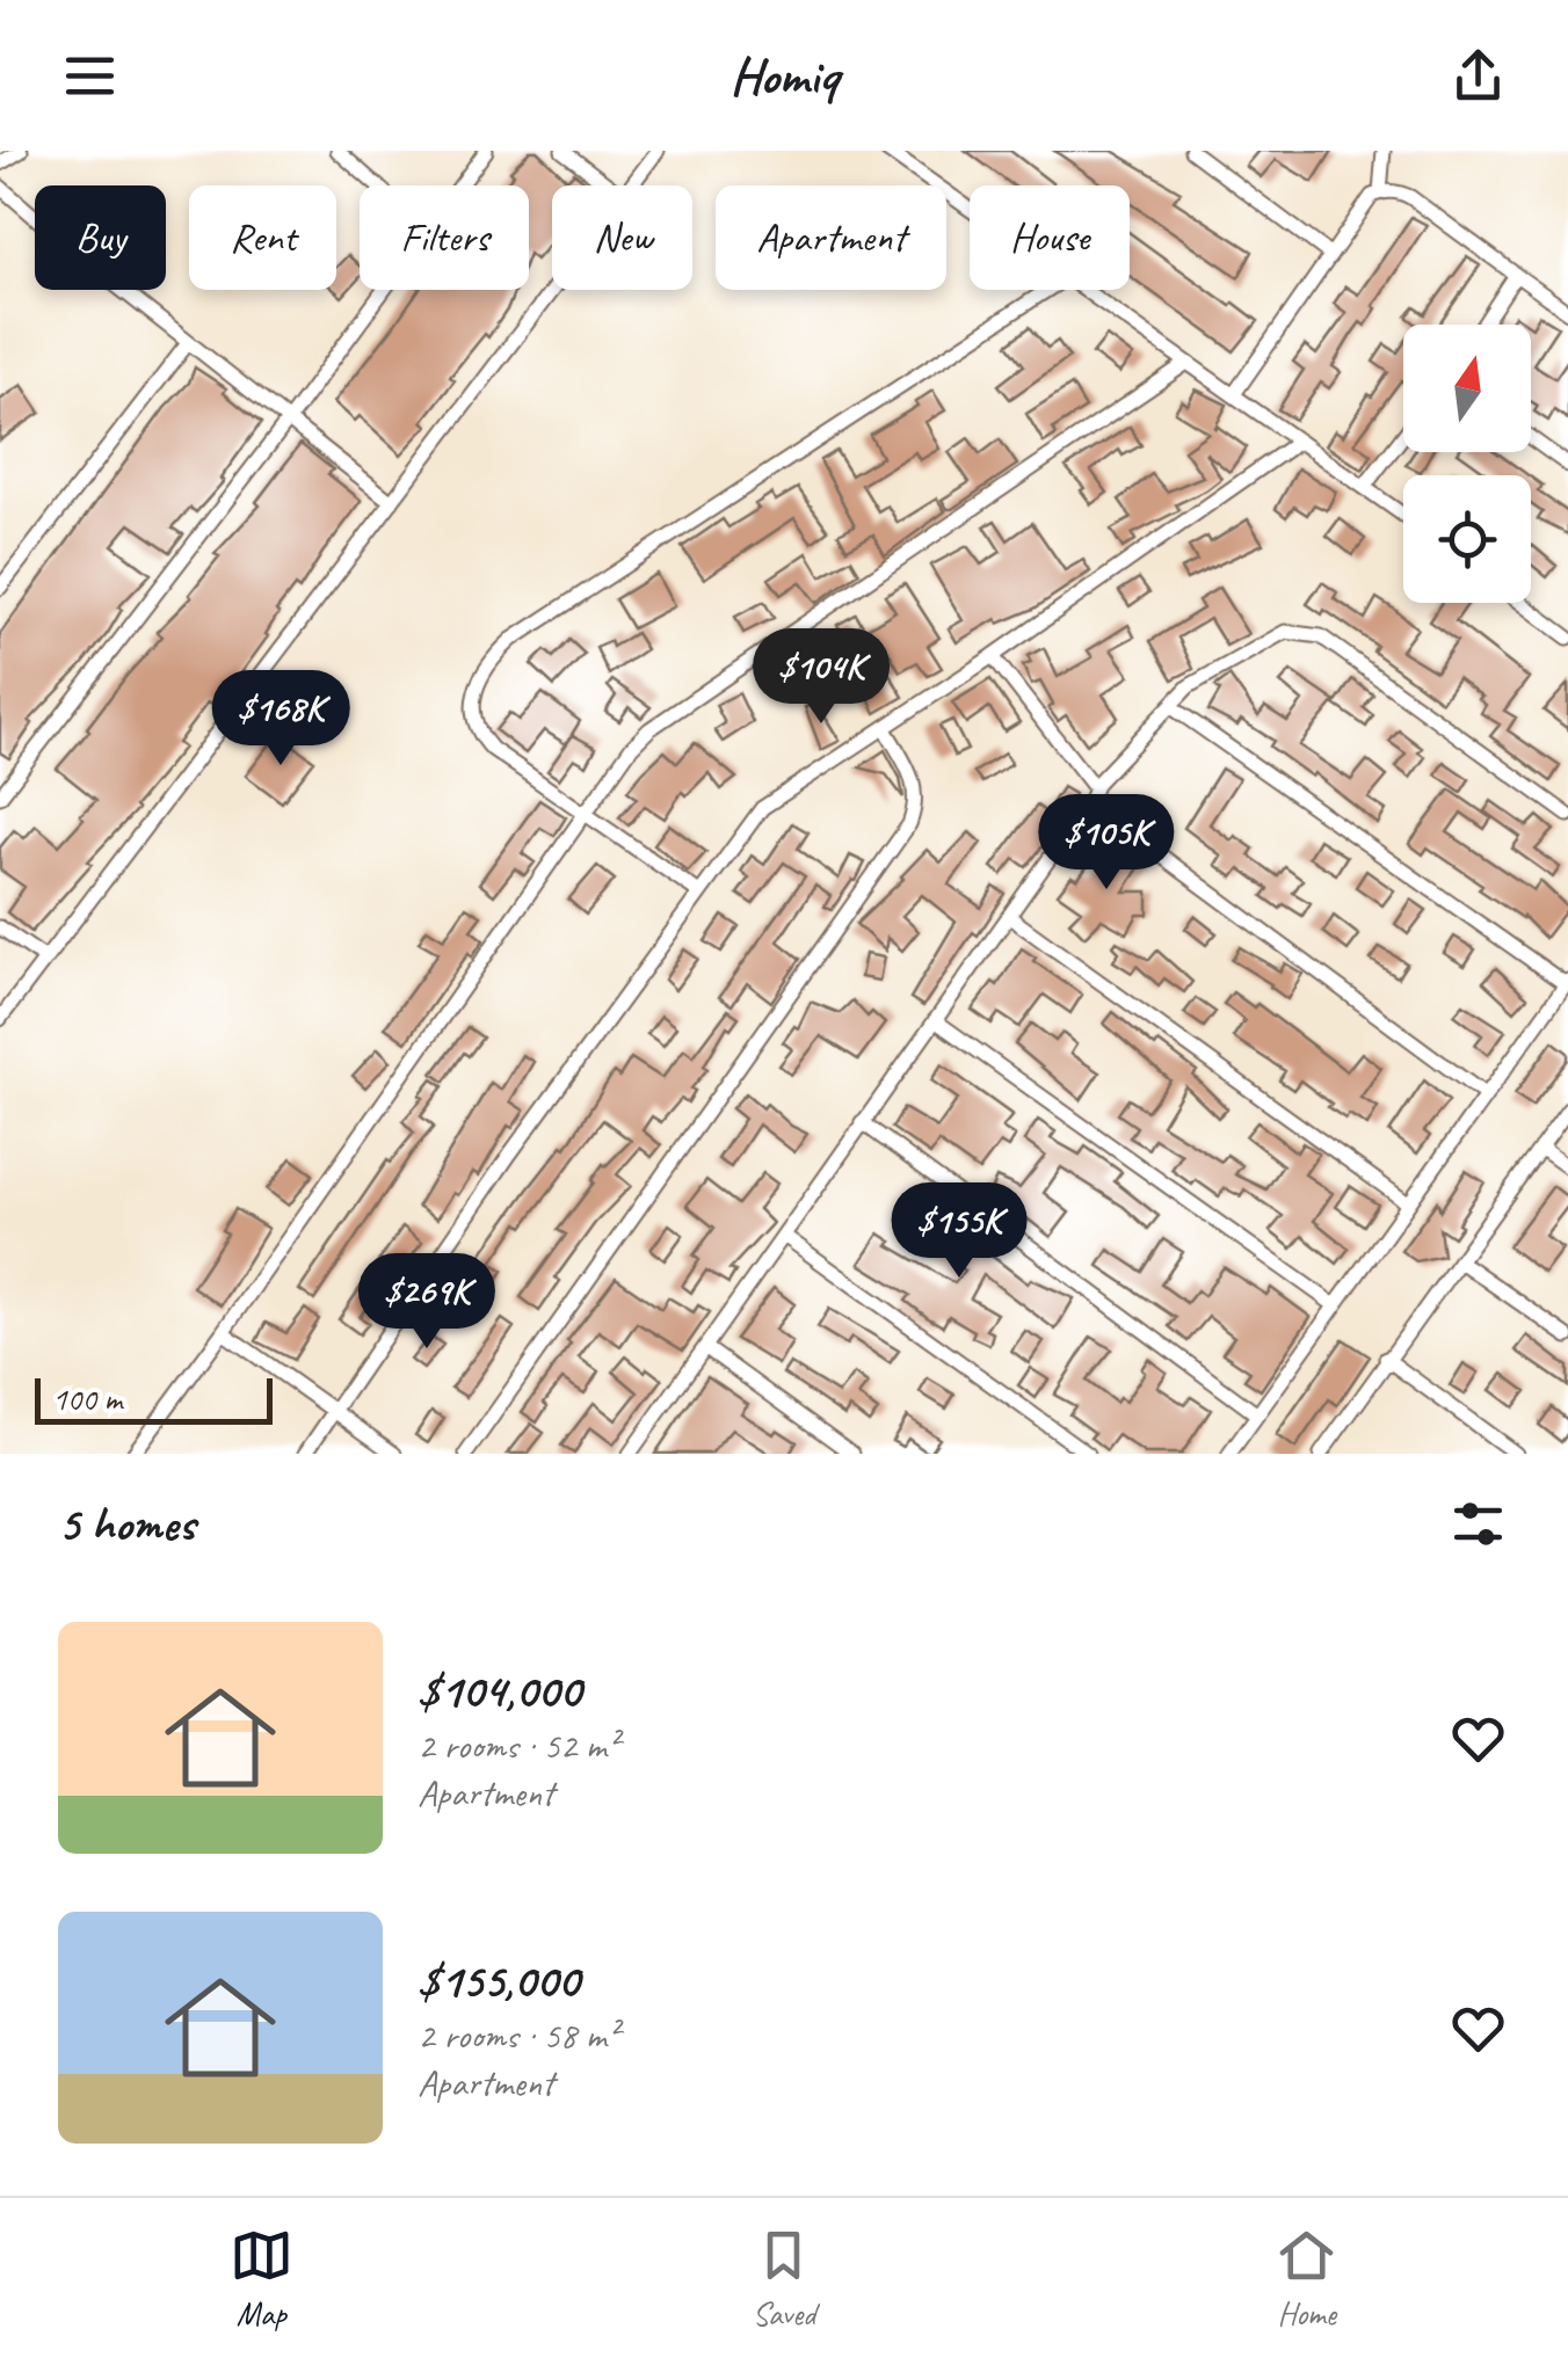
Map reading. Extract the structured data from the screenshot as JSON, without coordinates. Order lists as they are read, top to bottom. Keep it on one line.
{"scale_bar":"100 m","north":"top","page":{"header":"Homiq","chip":["Buy","Rent","Filters","New","Apartment","House"],"price":["$104K","$168K","$105K","$155K","$269K"],"scale":"100 m","heading":"5 homes","list":[{"name":"$104,000","note":"2 rooms · 52 m² · Apartment"},{"name":"$155,000","note":"2 rooms · 58 m² · Apartment"}],"tabs":["Map","Saved","Home"]}}
